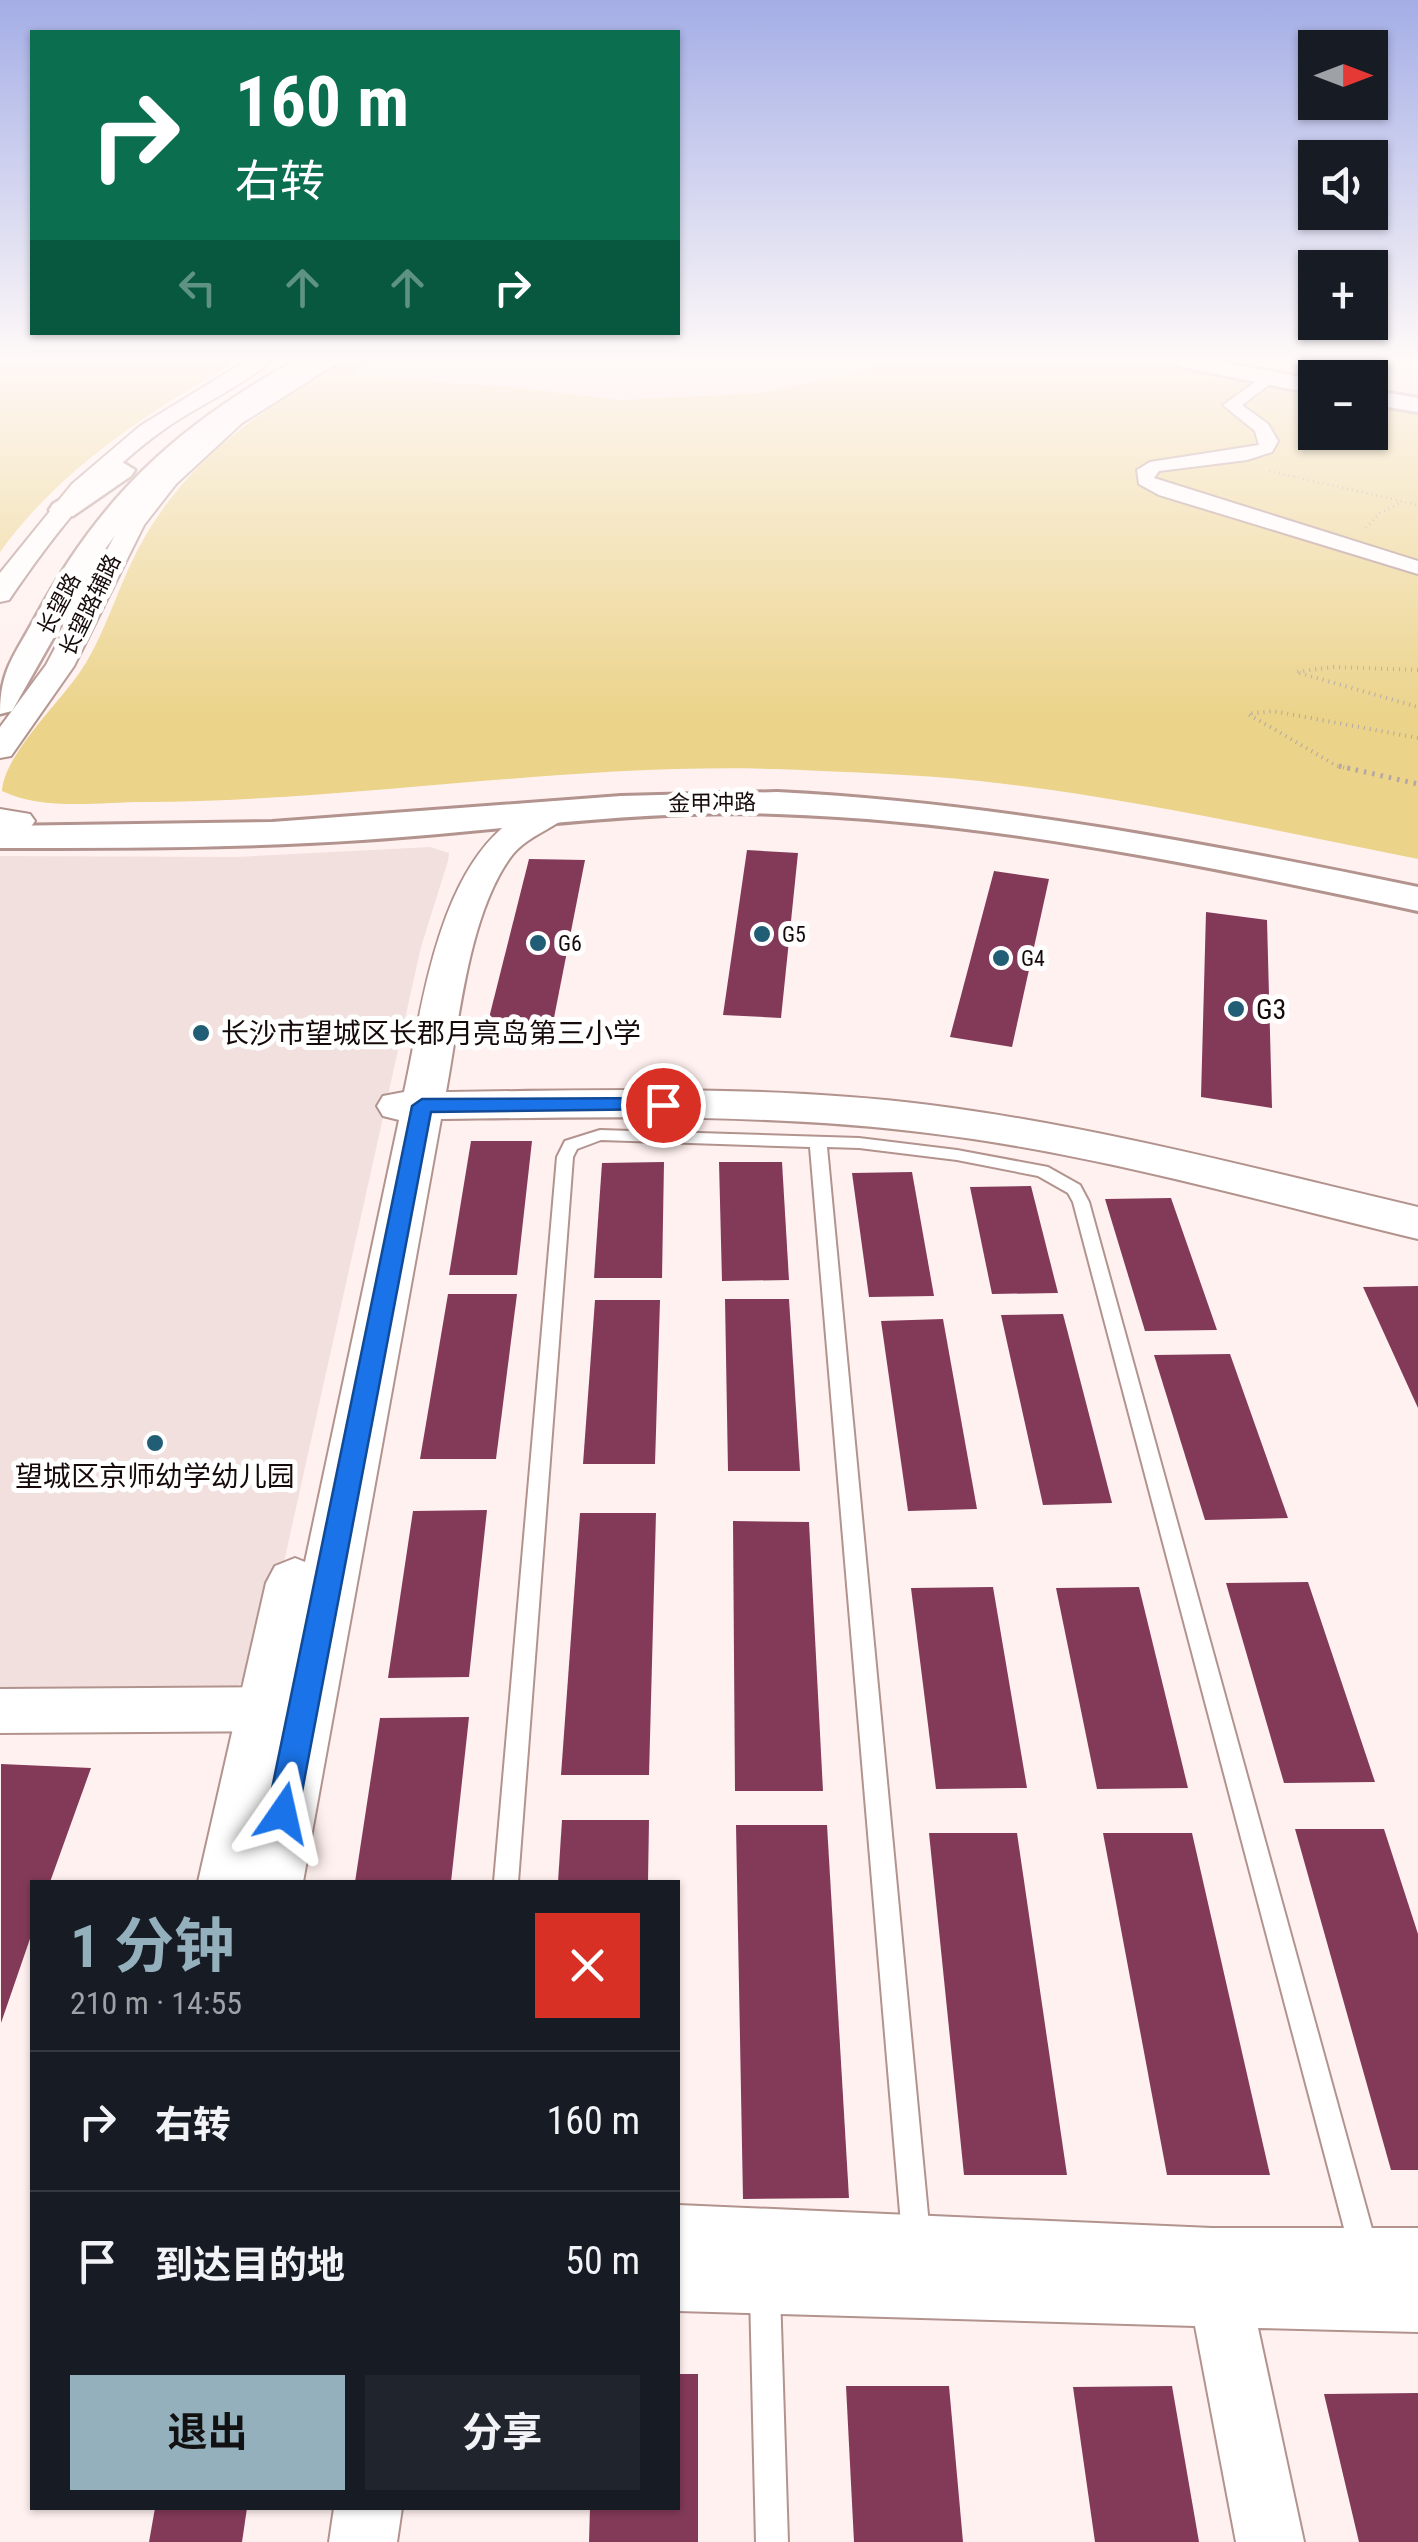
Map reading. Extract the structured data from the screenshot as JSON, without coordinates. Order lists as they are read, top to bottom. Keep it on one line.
{"streets":{"main road":["长望路","金甲冲路"],"street":["长望路辅路"]},"places":["G5","G6","G4","G3","长沙市望城区长郡月亮岛第三小学","望城区京师幼学幼儿园"],"north":"right","page":{"map_buttons":["+","−"],"turn":["160 m","右转"],"heading":["1 分钟","210 m · 14:55"],"list":[{"name":"右转","value":"160 m"},{"name":"到达目的地","value":"50 m"}],"buttons":["退出","分享"]}}
